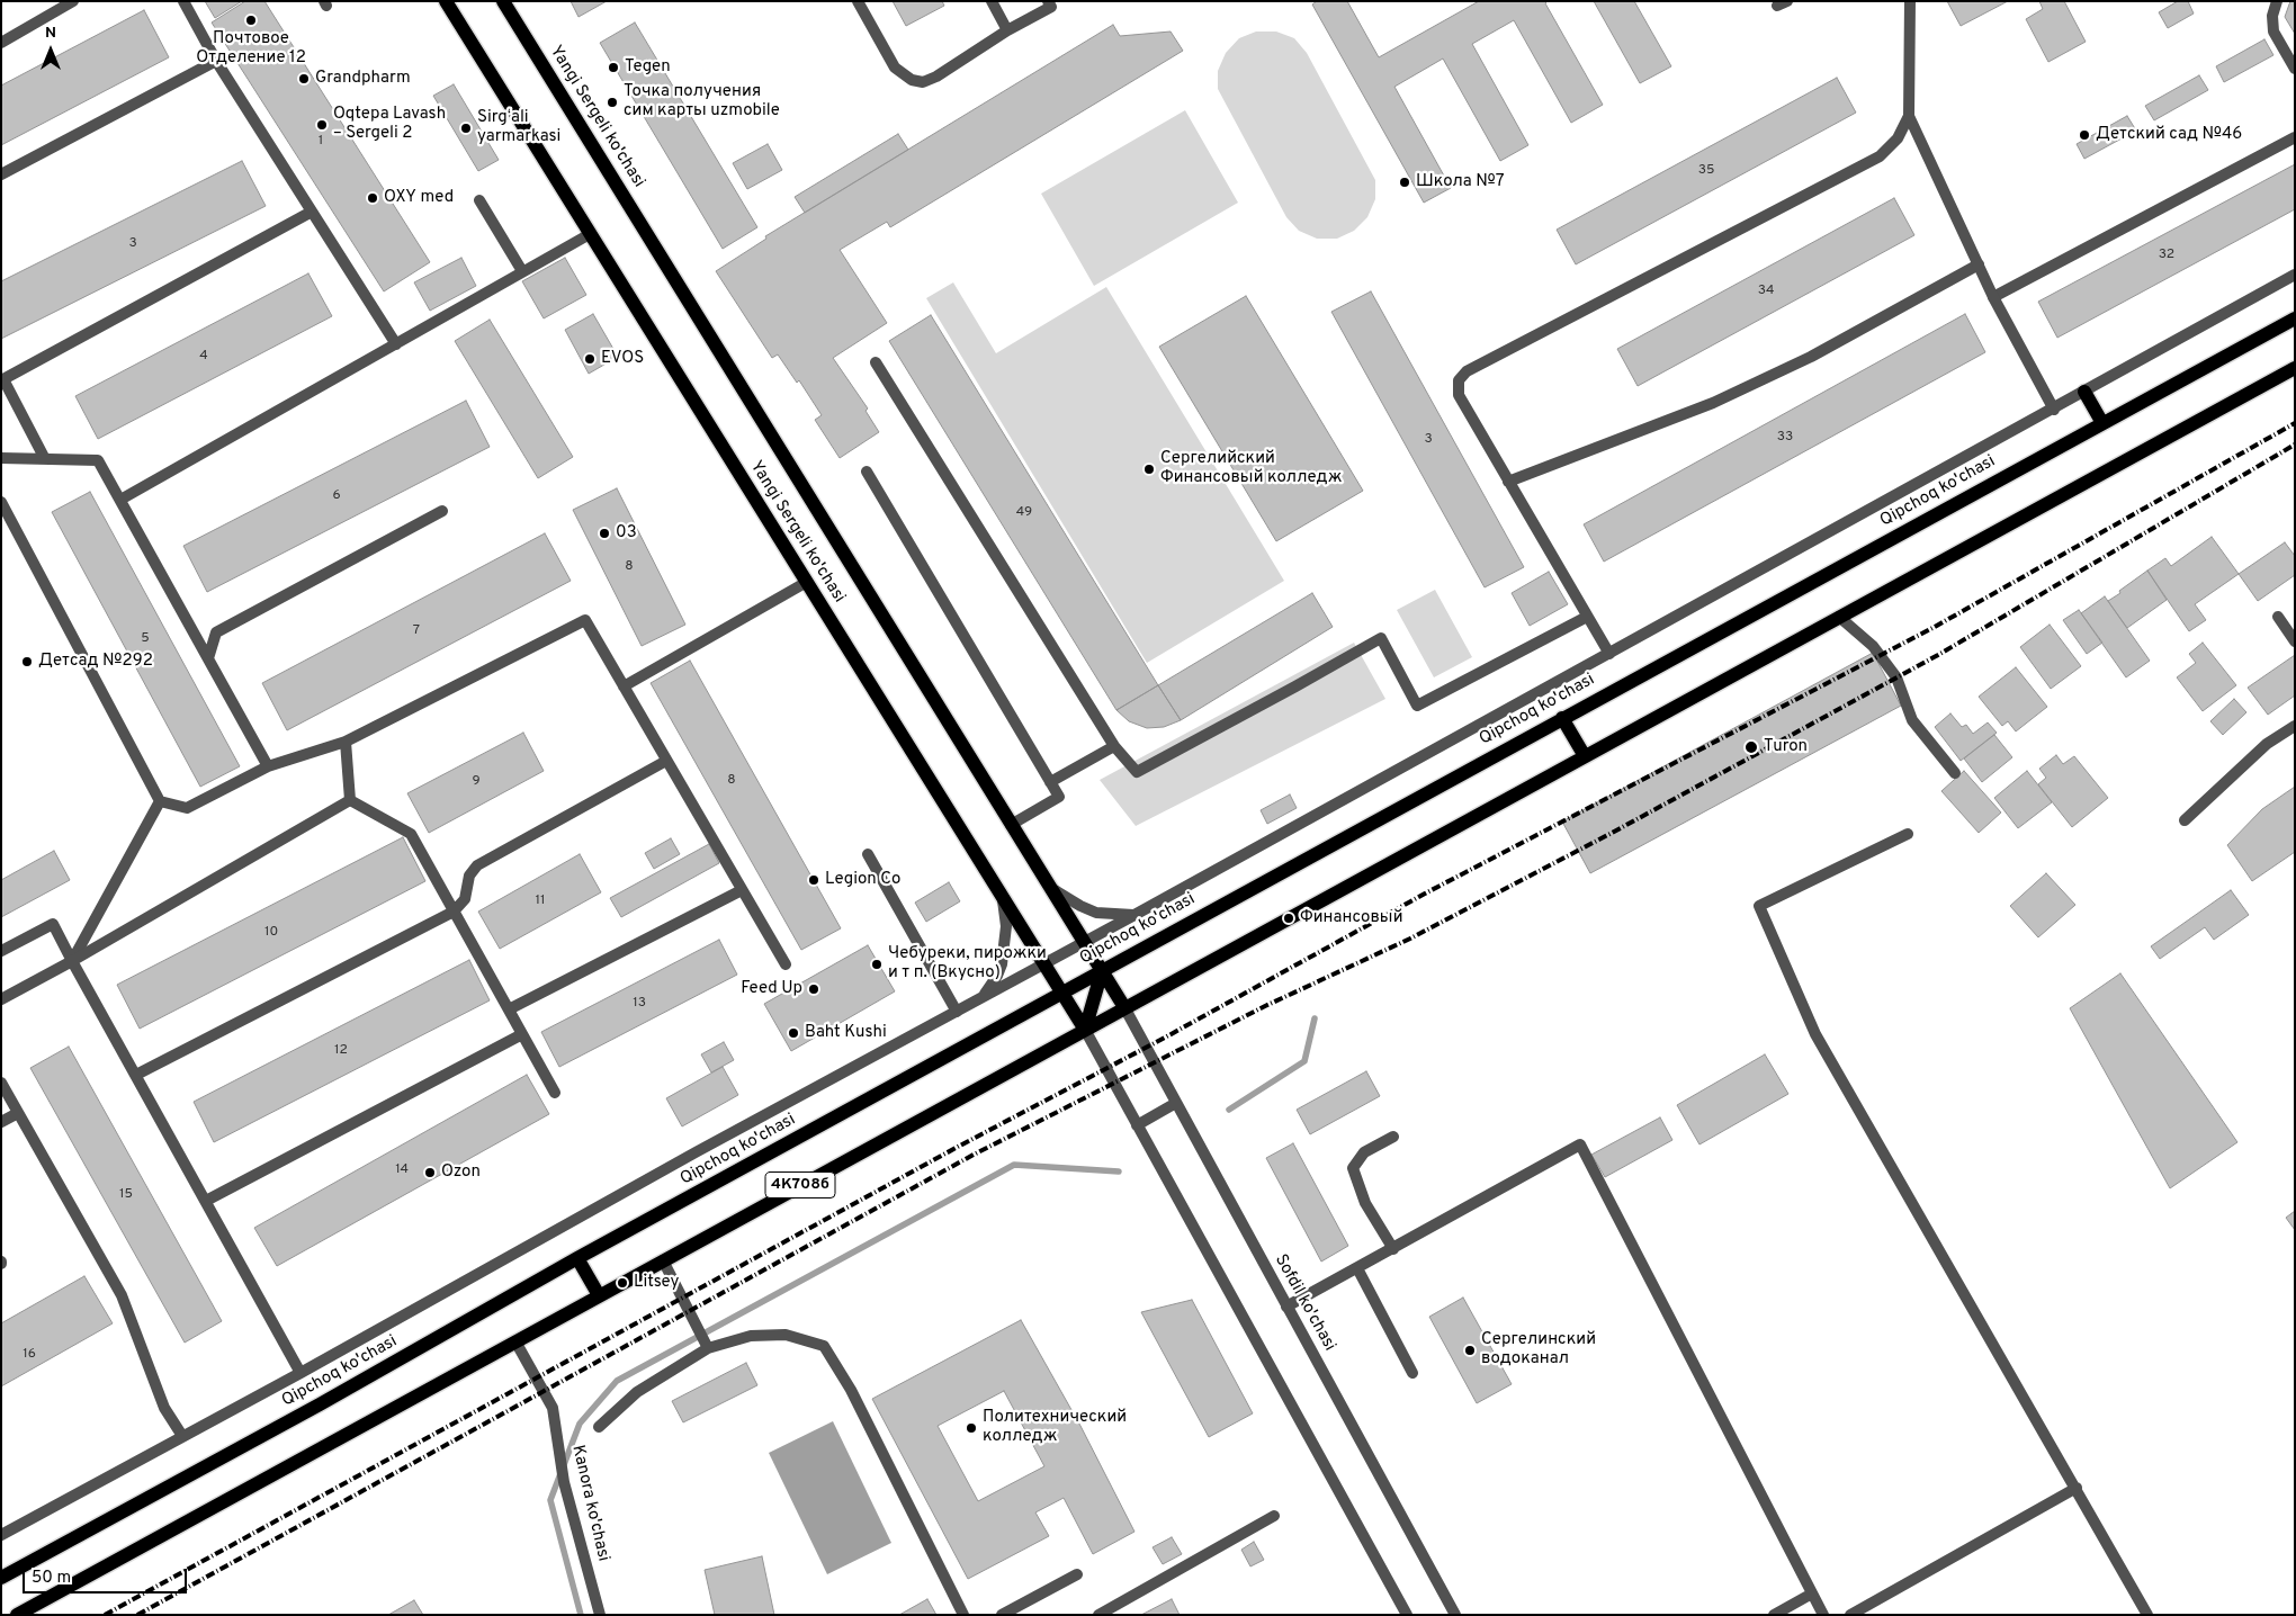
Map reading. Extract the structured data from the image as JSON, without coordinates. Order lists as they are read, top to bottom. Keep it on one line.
{"streets":{"main road":["Yangi Sergeli ko'chasi","Qipchoq ko'chasi","4К708б"],"street":["Sofdil ko'chasi","Kanora ko'chasi"]},"crossings":[["Yangi Sergeli ko'chasi","Qipchoq ko'chasi"],["Yangi Sergeli ko'chasi","4К708б"],["Yangi Sergeli ko'chasi","Sofdil ko'chasi"],["4К708б","Kanora ko'chasi"]],"places":["Почтовое Отделение 12","Tegen","Grandpharm","Точка получения сим карты uzmobile","Oqtepa Lavash – Sergeli 2","Sirgʻali yarmarkasi","Детский сад №46","Школа №7","OXY med","EVOS","Сергелийский Финансовый колледж","03","Детсад №292","Turon","Legion Co","Финансовый","Чебуреки, пирожки и т п. (Вкусно)","Feed Up","Baht Kushi","Ozon","Litsey","Сергелинский водоканал","Политехнический колледж"],"house_numbers":["1","35","3","32","34","4","33","3","6","49","8","7","5","8","9","11","10","13","12","14","15","16"],"scale_bar":"50 m","north":"top"}
